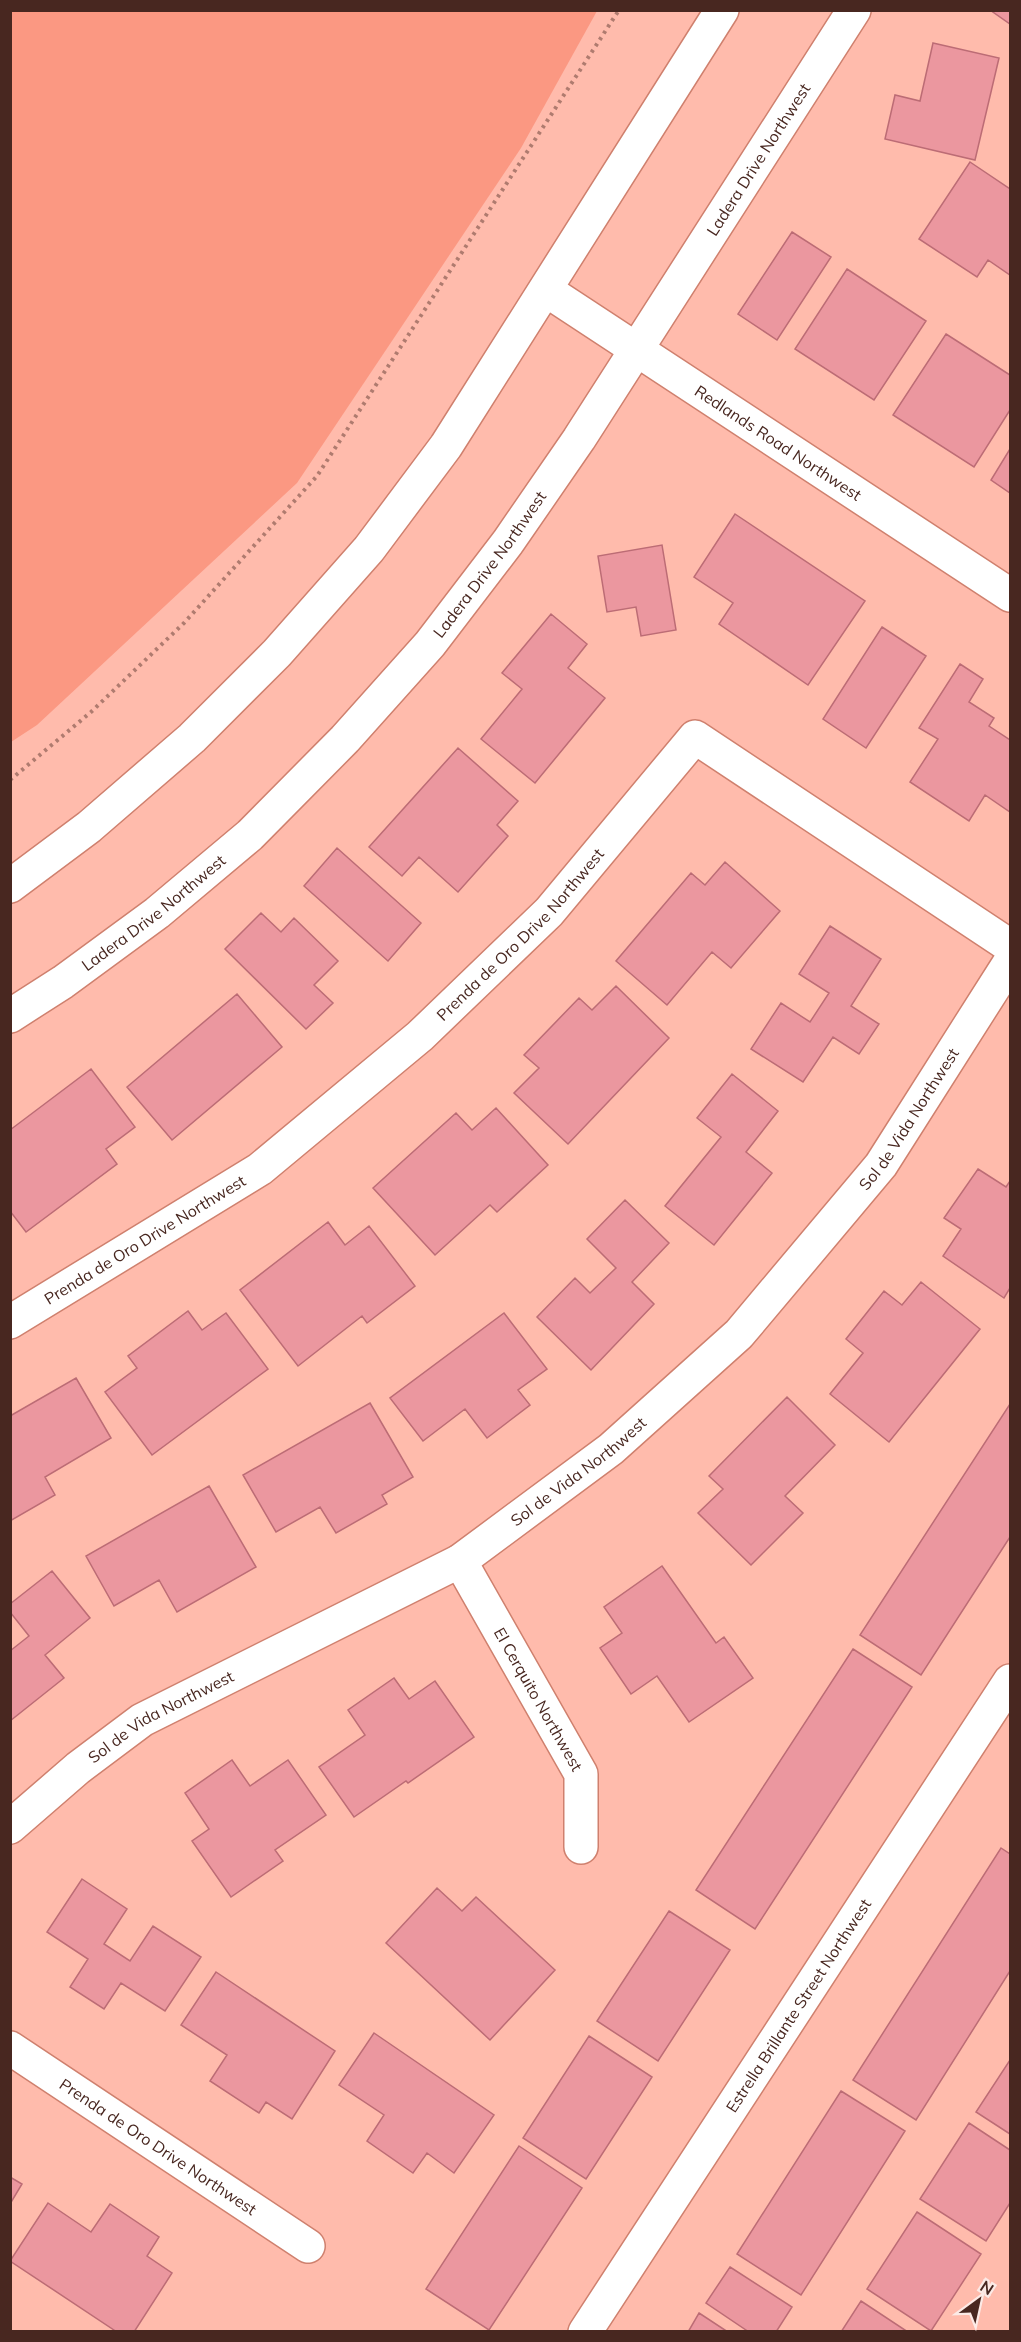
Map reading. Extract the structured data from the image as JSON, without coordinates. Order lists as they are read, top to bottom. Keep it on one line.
{"streets":{"street":["Ladera Drive Northwest","Redlands Road Northwest","Prenda de Oro Drive Northwest","Sol de Vida Northwest","El Cerquito Northwest","Estrella Brillante Street Northwest"]},"crossings":[["Ladera Drive Northwest","Redlands Road Northwest"],["Sol de Vida Northwest","El Cerquito Northwest"]],"north":"top right"}
